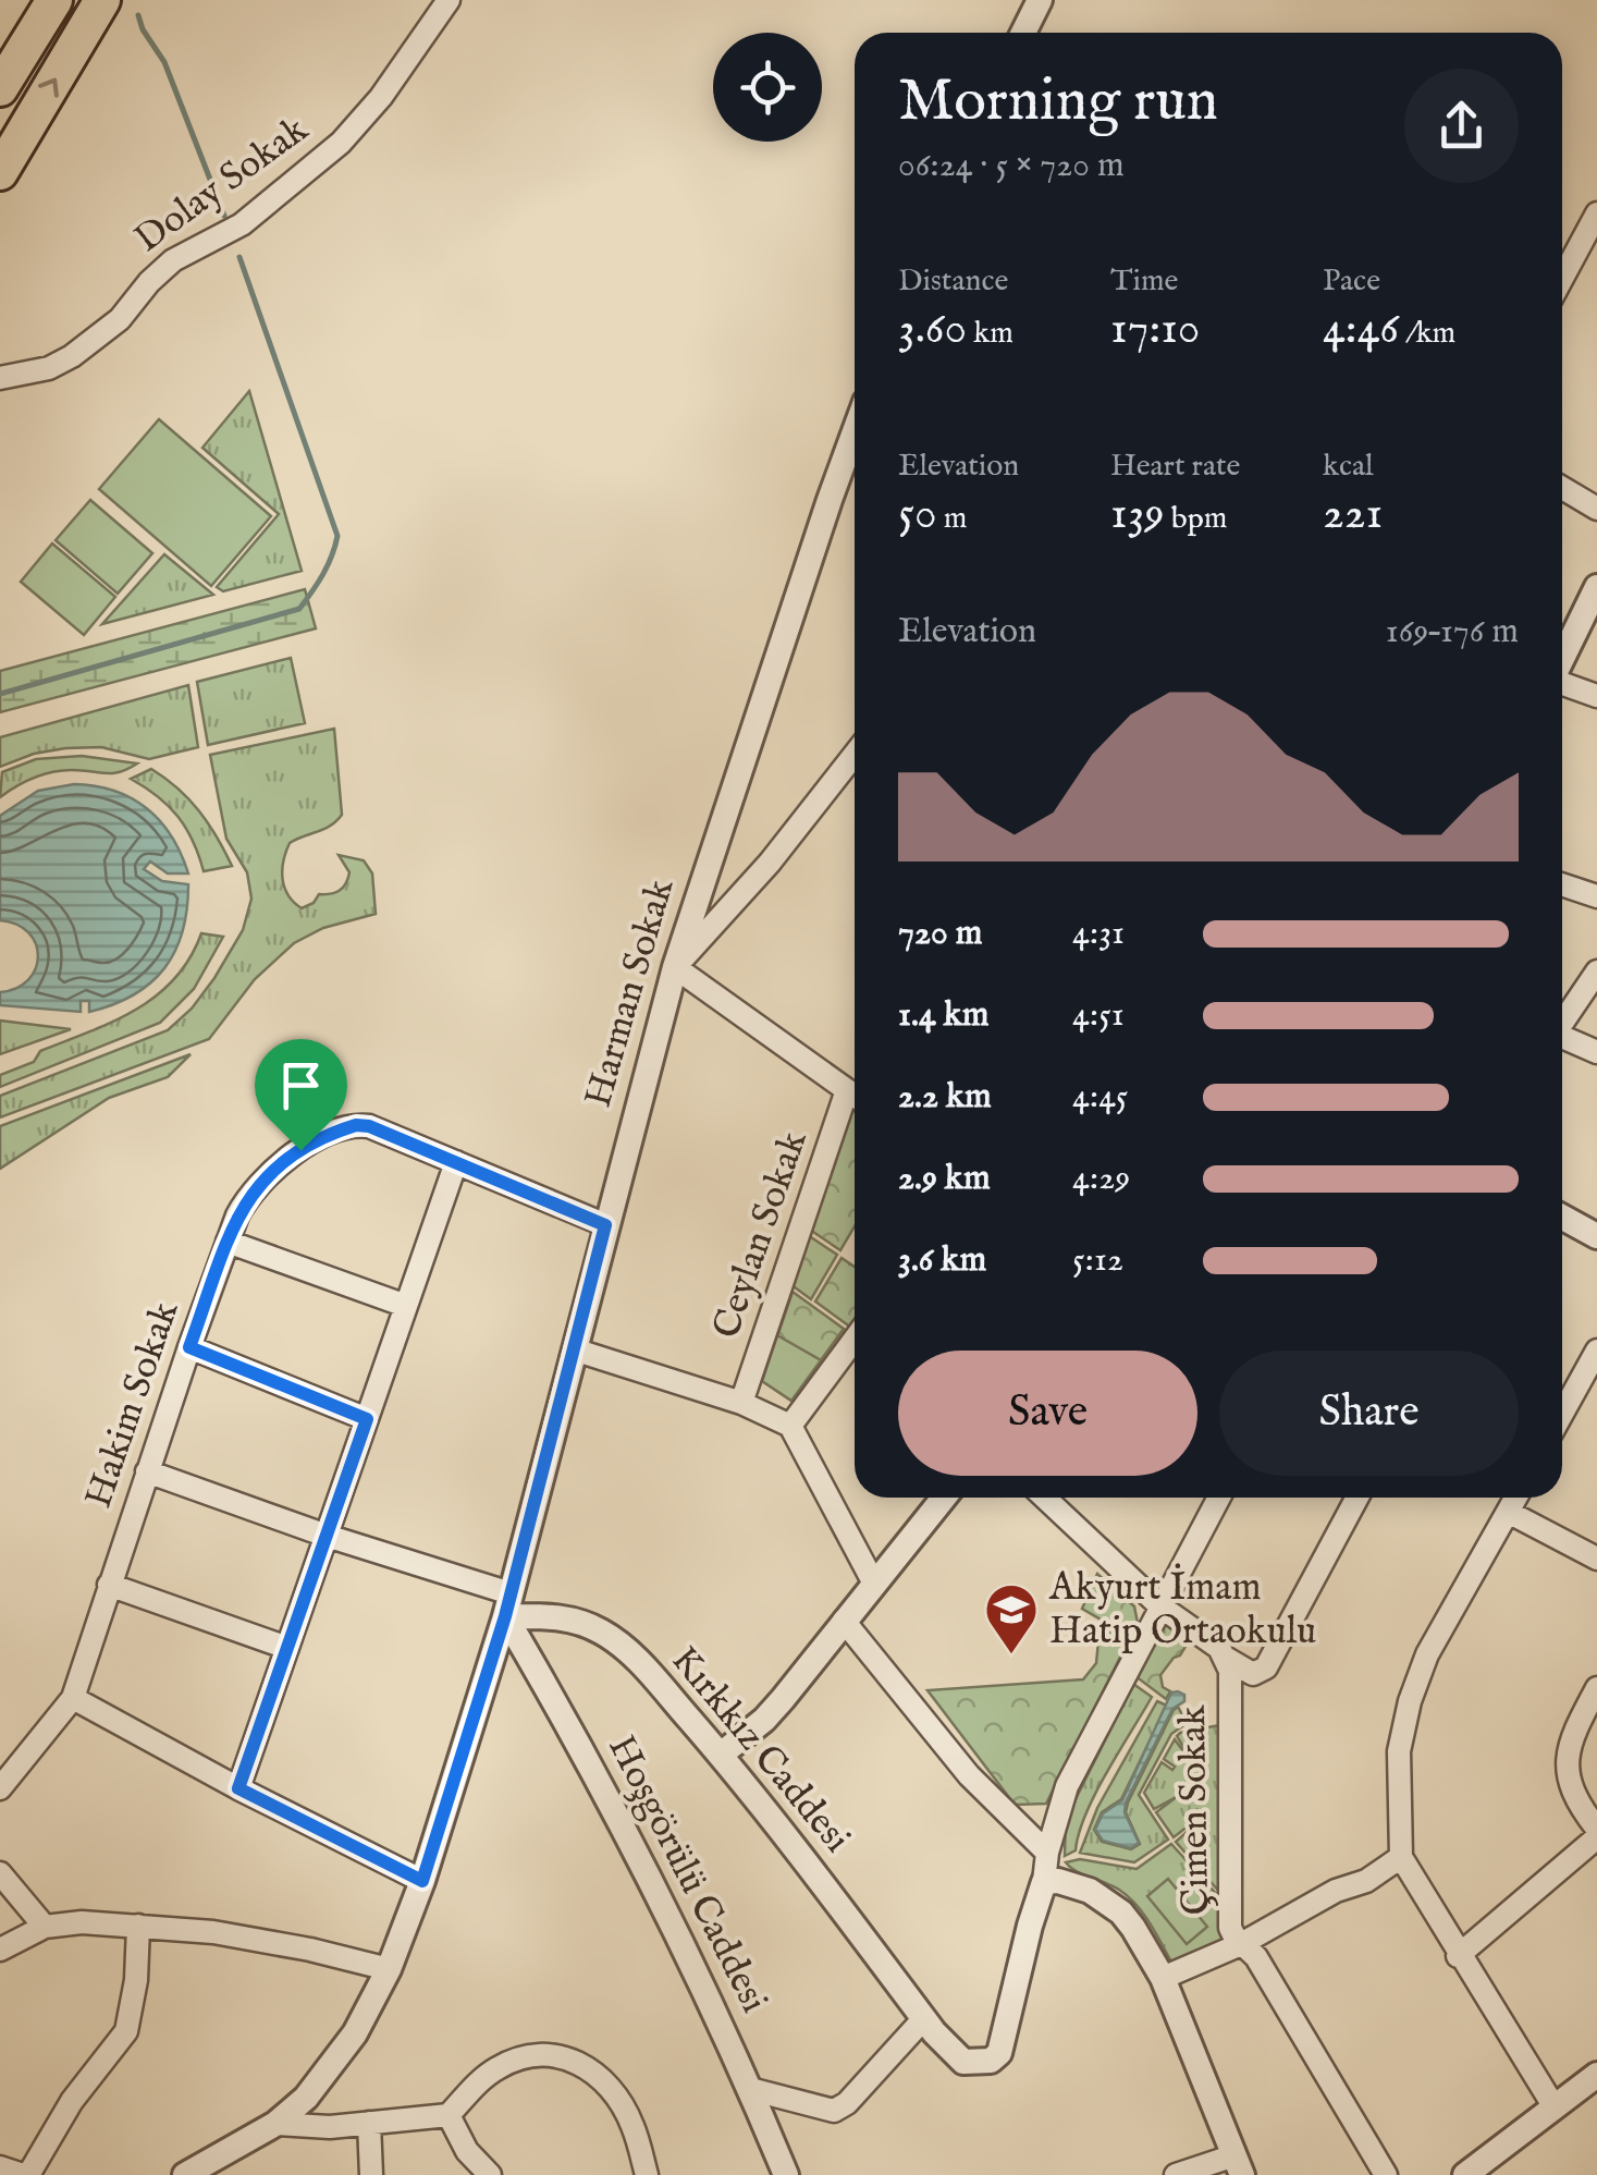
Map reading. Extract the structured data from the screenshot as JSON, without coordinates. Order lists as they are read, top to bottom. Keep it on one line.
{"streets":{"street":["Dolay Sokak","Harman Sokak","Ceylan Sokak","Hakim Sokak","Kırkkız Caddesi","Çimen Sokak","Hoşgörülü Caddesi"]},"crossings":[["Harman Sokak","Hakim Sokak"],["Harman Sokak","Kırkkız Caddesi"],["Harman Sokak","Hoşgörülü Caddesi"],["Kırkkız Caddesi","Hoşgörülü Caddesi"]],"places":{"school or university":["Akyurt İmam Hatip Ortaokulu"]},"page":{"heading":["Morning run","06:24 · 5 × 720 m"],"stats":[["Distance","3.60 km"],["Time","17:10"],["Pace","4:46 /km"],["Elevation","50 m"],["Heart rate","139 bpm"],["kcal","221"]],"chart":["Elevation","169–176 m"],"list":[{"name":"720 m","note":"4:31"},{"name":"1.4 km","note":"4:51"},{"name":"2.2 km","note":"4:45"},{"name":"2.9 km","note":"4:29"},{"name":"3.6 km","note":"5:12"}],"buttons":["Save","Share"]}}
